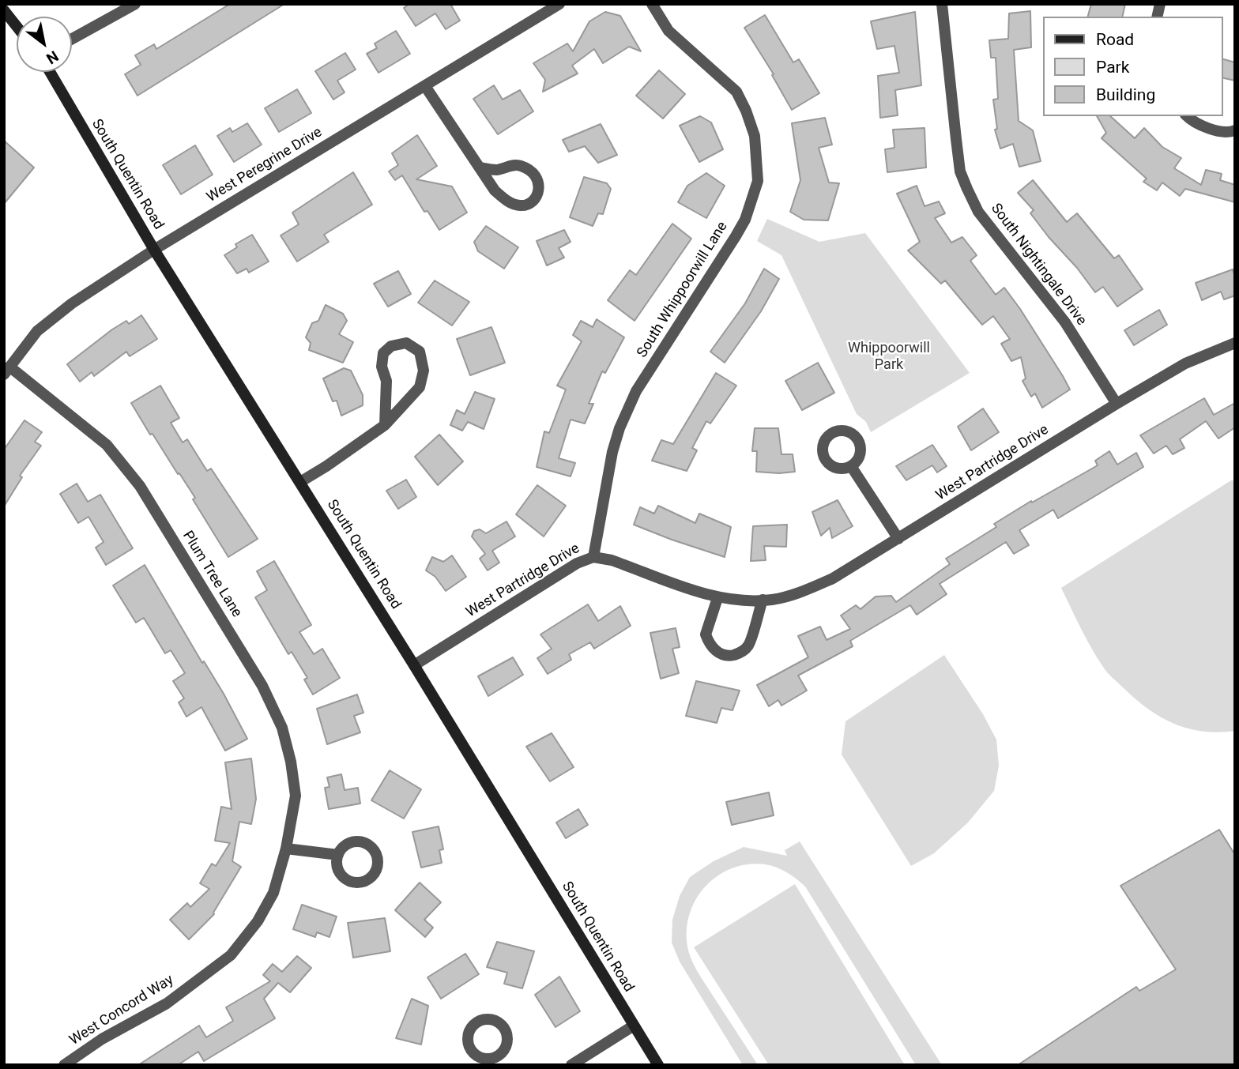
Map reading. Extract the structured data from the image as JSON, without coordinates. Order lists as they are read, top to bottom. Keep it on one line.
{"streets":{"main road":["South Quentin Road"],"street":["West Peregrine Drive","South Nightingale Drive","South Whippoorwill Lane","West Partridge Drive","Plum Tree Lane","West Concord Way"]},"crossings":[["West Peregrine Drive","South Quentin Road"],["West Peregrine Drive","Plum Tree Lane"],["South Quentin Road","West Partridge Drive"],["South Nightingale Drive","West Partridge Drive"],["South Whippoorwill Lane","West Partridge Drive"],["Plum Tree Lane","West Concord Way"]],"parks":["Whippoorwill Park"],"legend":["Road","Park","Building"],"north":"bottom right"}
